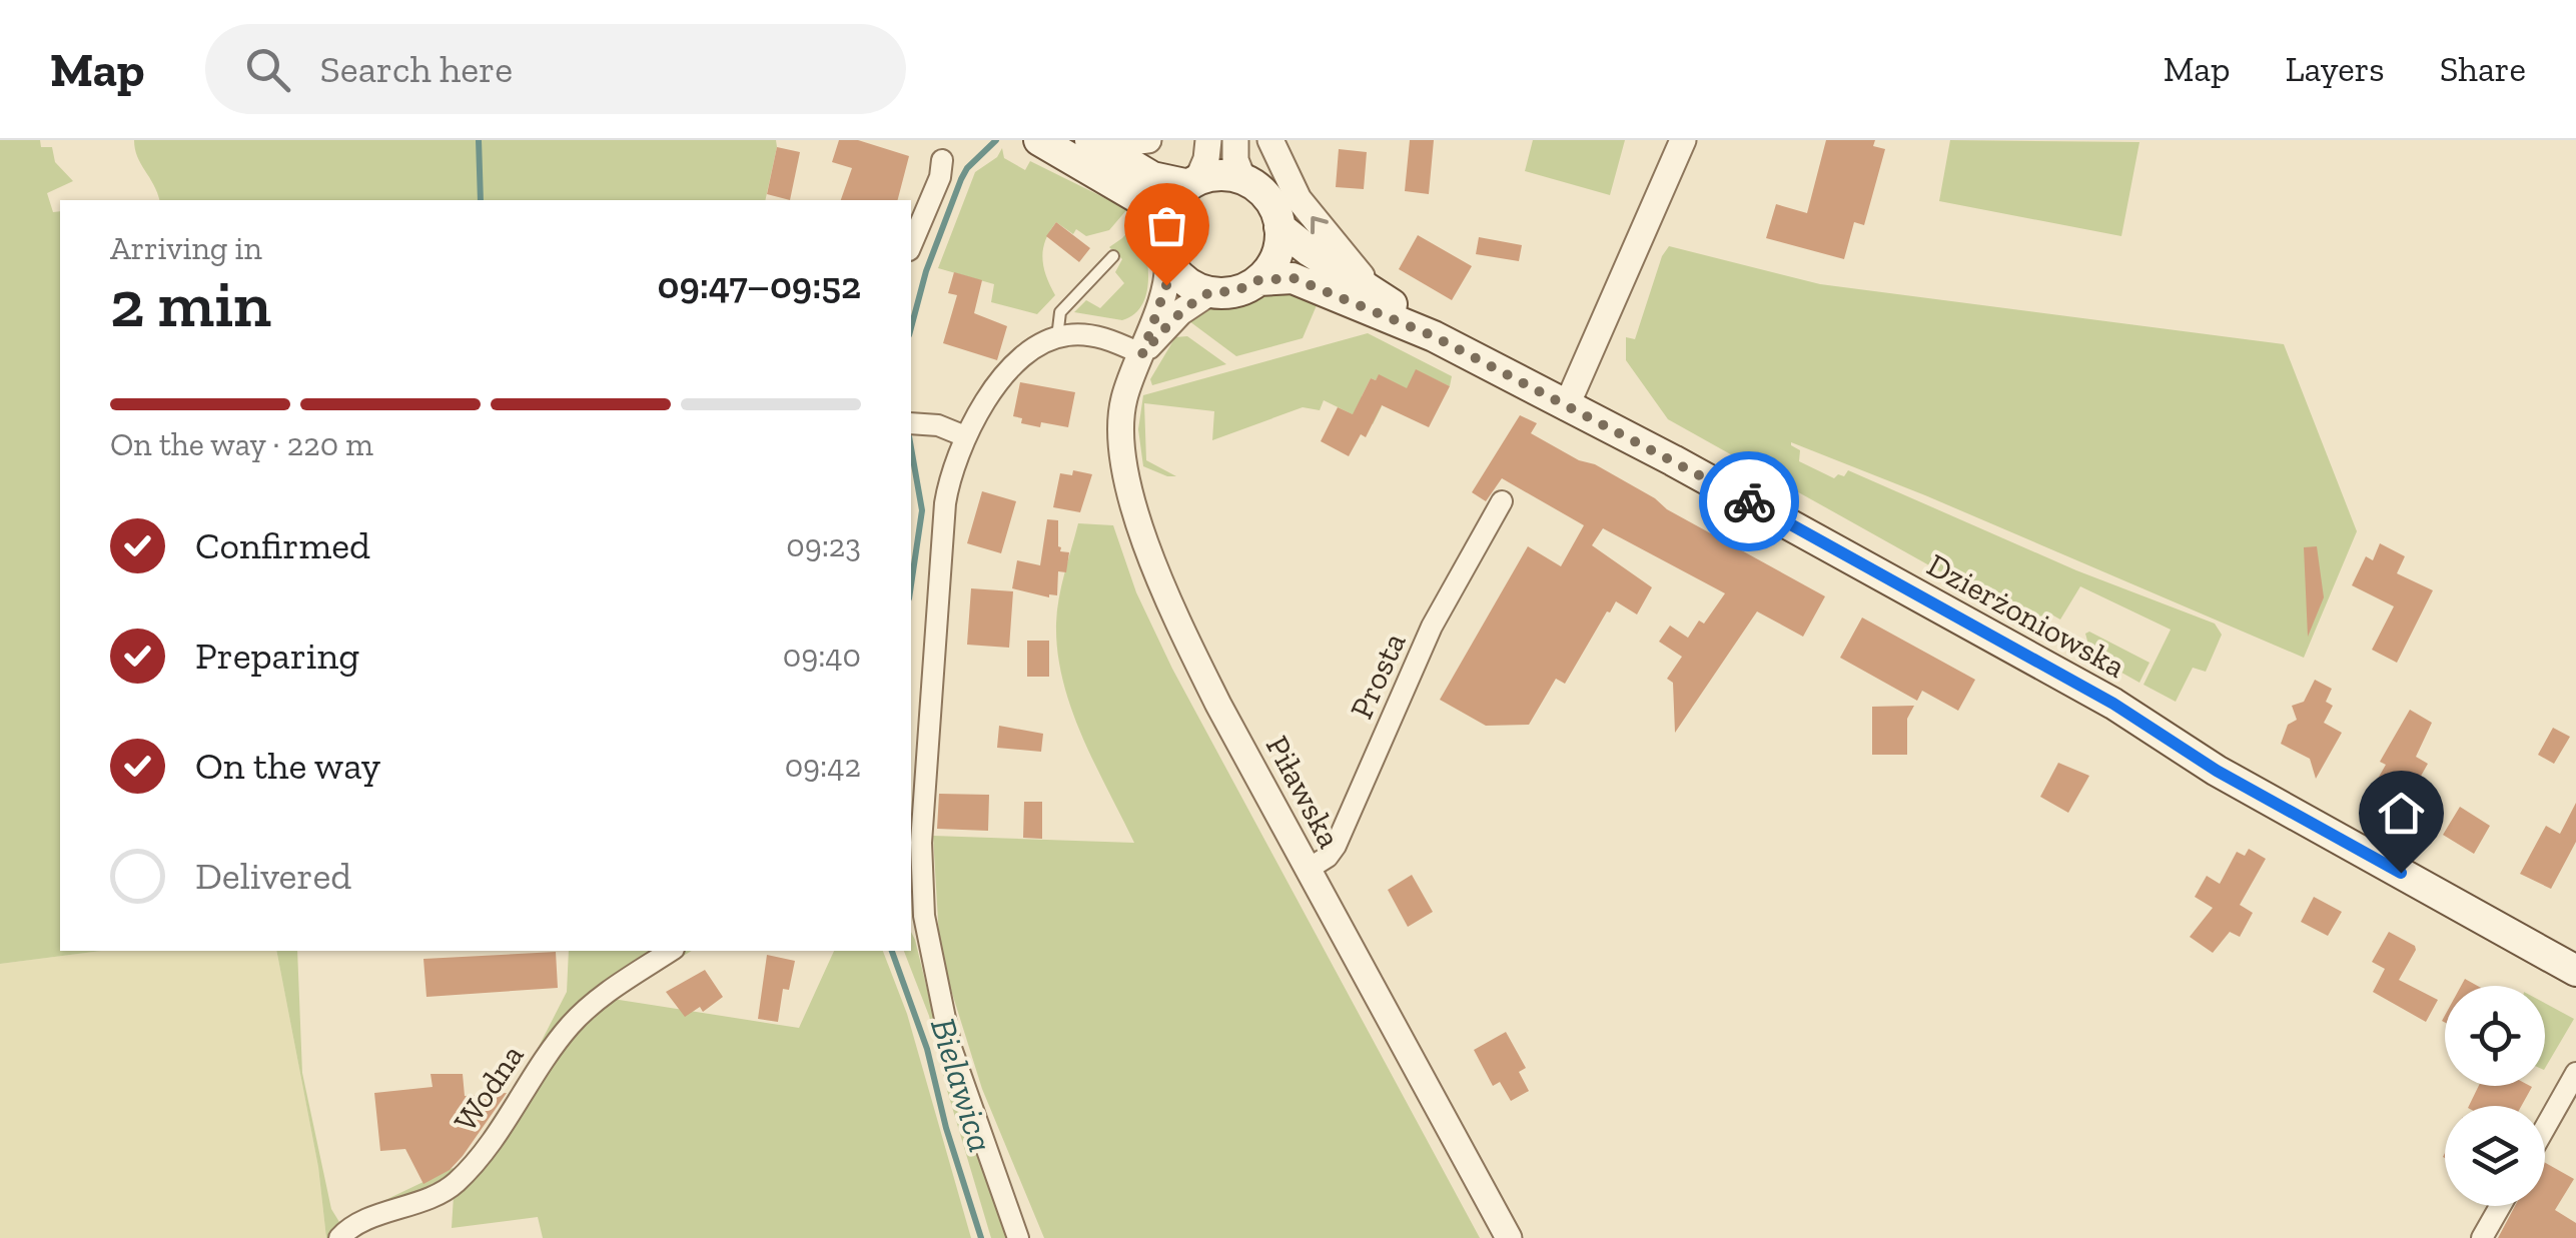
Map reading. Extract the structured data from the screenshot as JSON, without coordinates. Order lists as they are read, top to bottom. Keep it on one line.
{"streets":{"main road":["Dzierżoniowska"],"street":["Prosta","Piławska","Wodna"]},"crossings":[["Dzierżoniowska","Piławska"],["Prosta","Piławska"]],"water":["Bielawica"],"page":{"header":"Map","search":"Search here","nav":["Map","Layers","Share"],"heading":["2 min","Arriving in","09:47–09:52"],"bar":"On the way · 220 m","list":[["Confirmed","09:23"],["Preparing","09:40"],["On the way","09:42"],"Delivered"]}}
